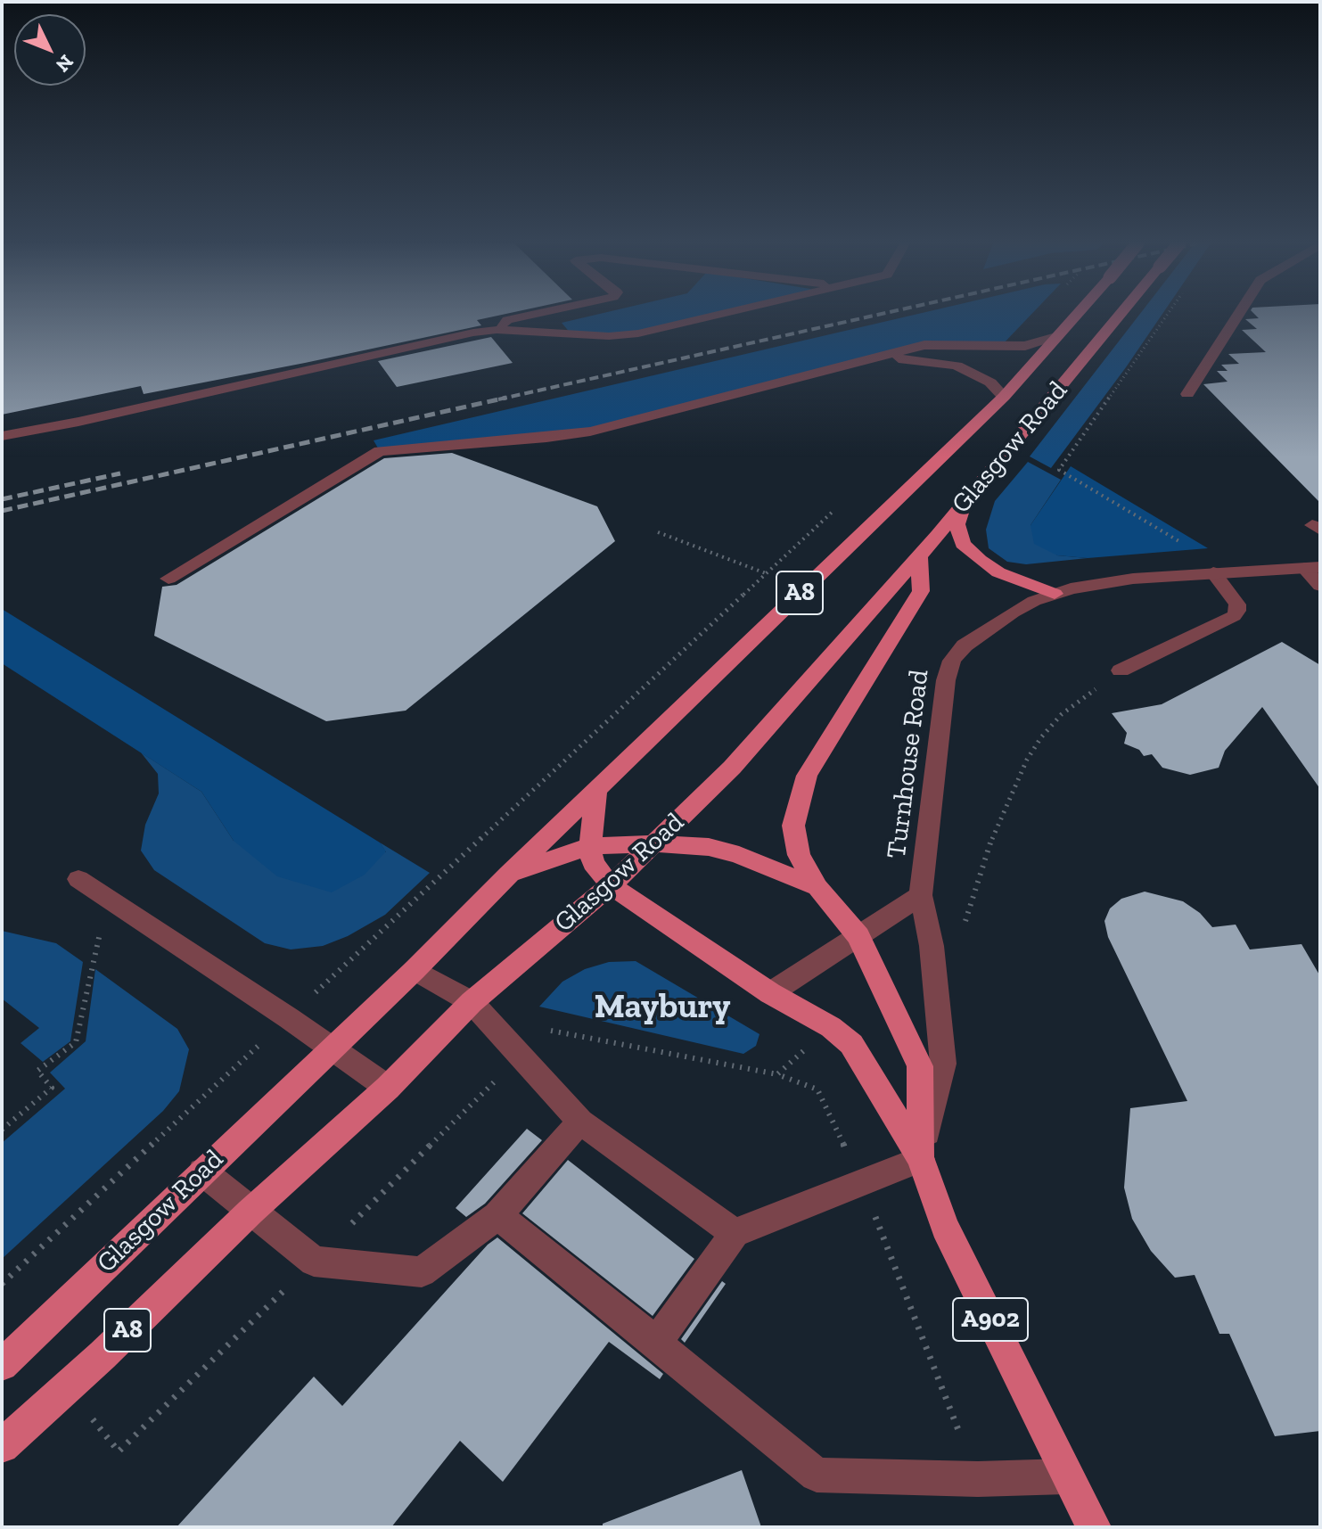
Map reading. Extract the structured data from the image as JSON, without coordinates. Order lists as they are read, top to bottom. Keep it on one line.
{"streets":{"main road":["Glasgow Road","A8","A902"],"street":["Turnhouse Road"]},"crossings":[["Glasgow Road","A902"],["Turnhouse Road","A902"]],"districts":["Maybury"],"north":"bottom right"}
